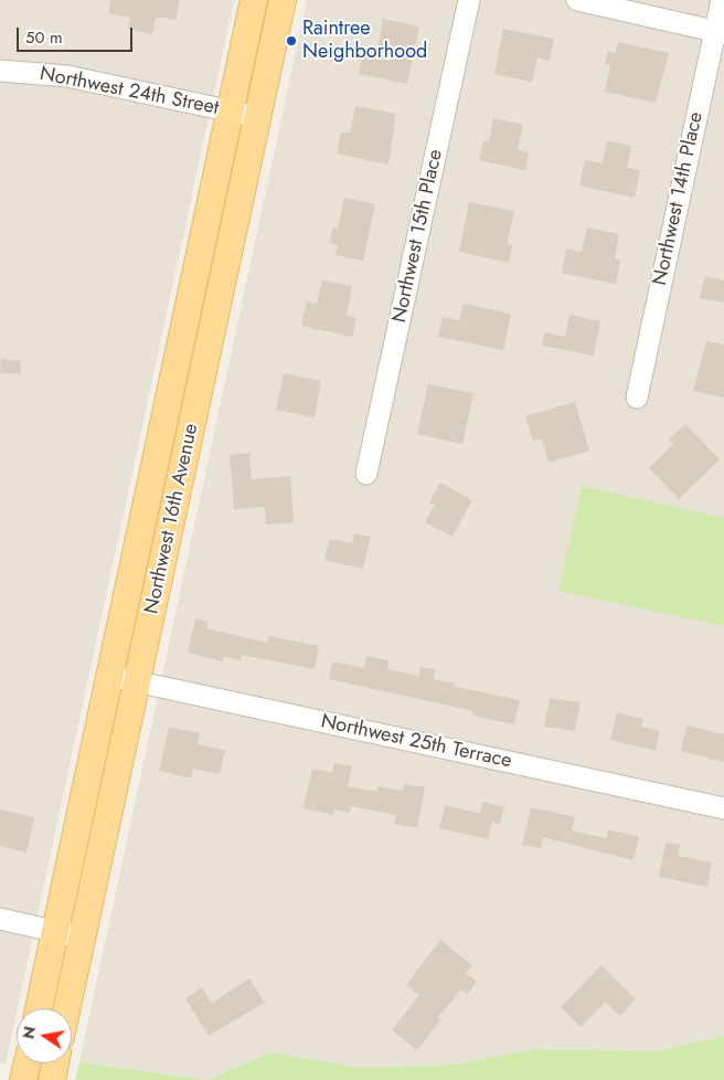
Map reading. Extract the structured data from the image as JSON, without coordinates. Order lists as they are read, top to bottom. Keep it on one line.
{"streets":{"main road":["Northwest 16th Avenue"],"street":["Northwest 24th Street","Northwest 14th Place","Northwest 15th Place","Northwest 25th Terrace"]},"crossings":[["Northwest 24th Street","Northwest 16th Avenue"],["Northwest 16th Avenue","Northwest 25th Terrace"]],"places":["Raintree Neighborhood"],"scale_bar":"50 m","north":"left"}
